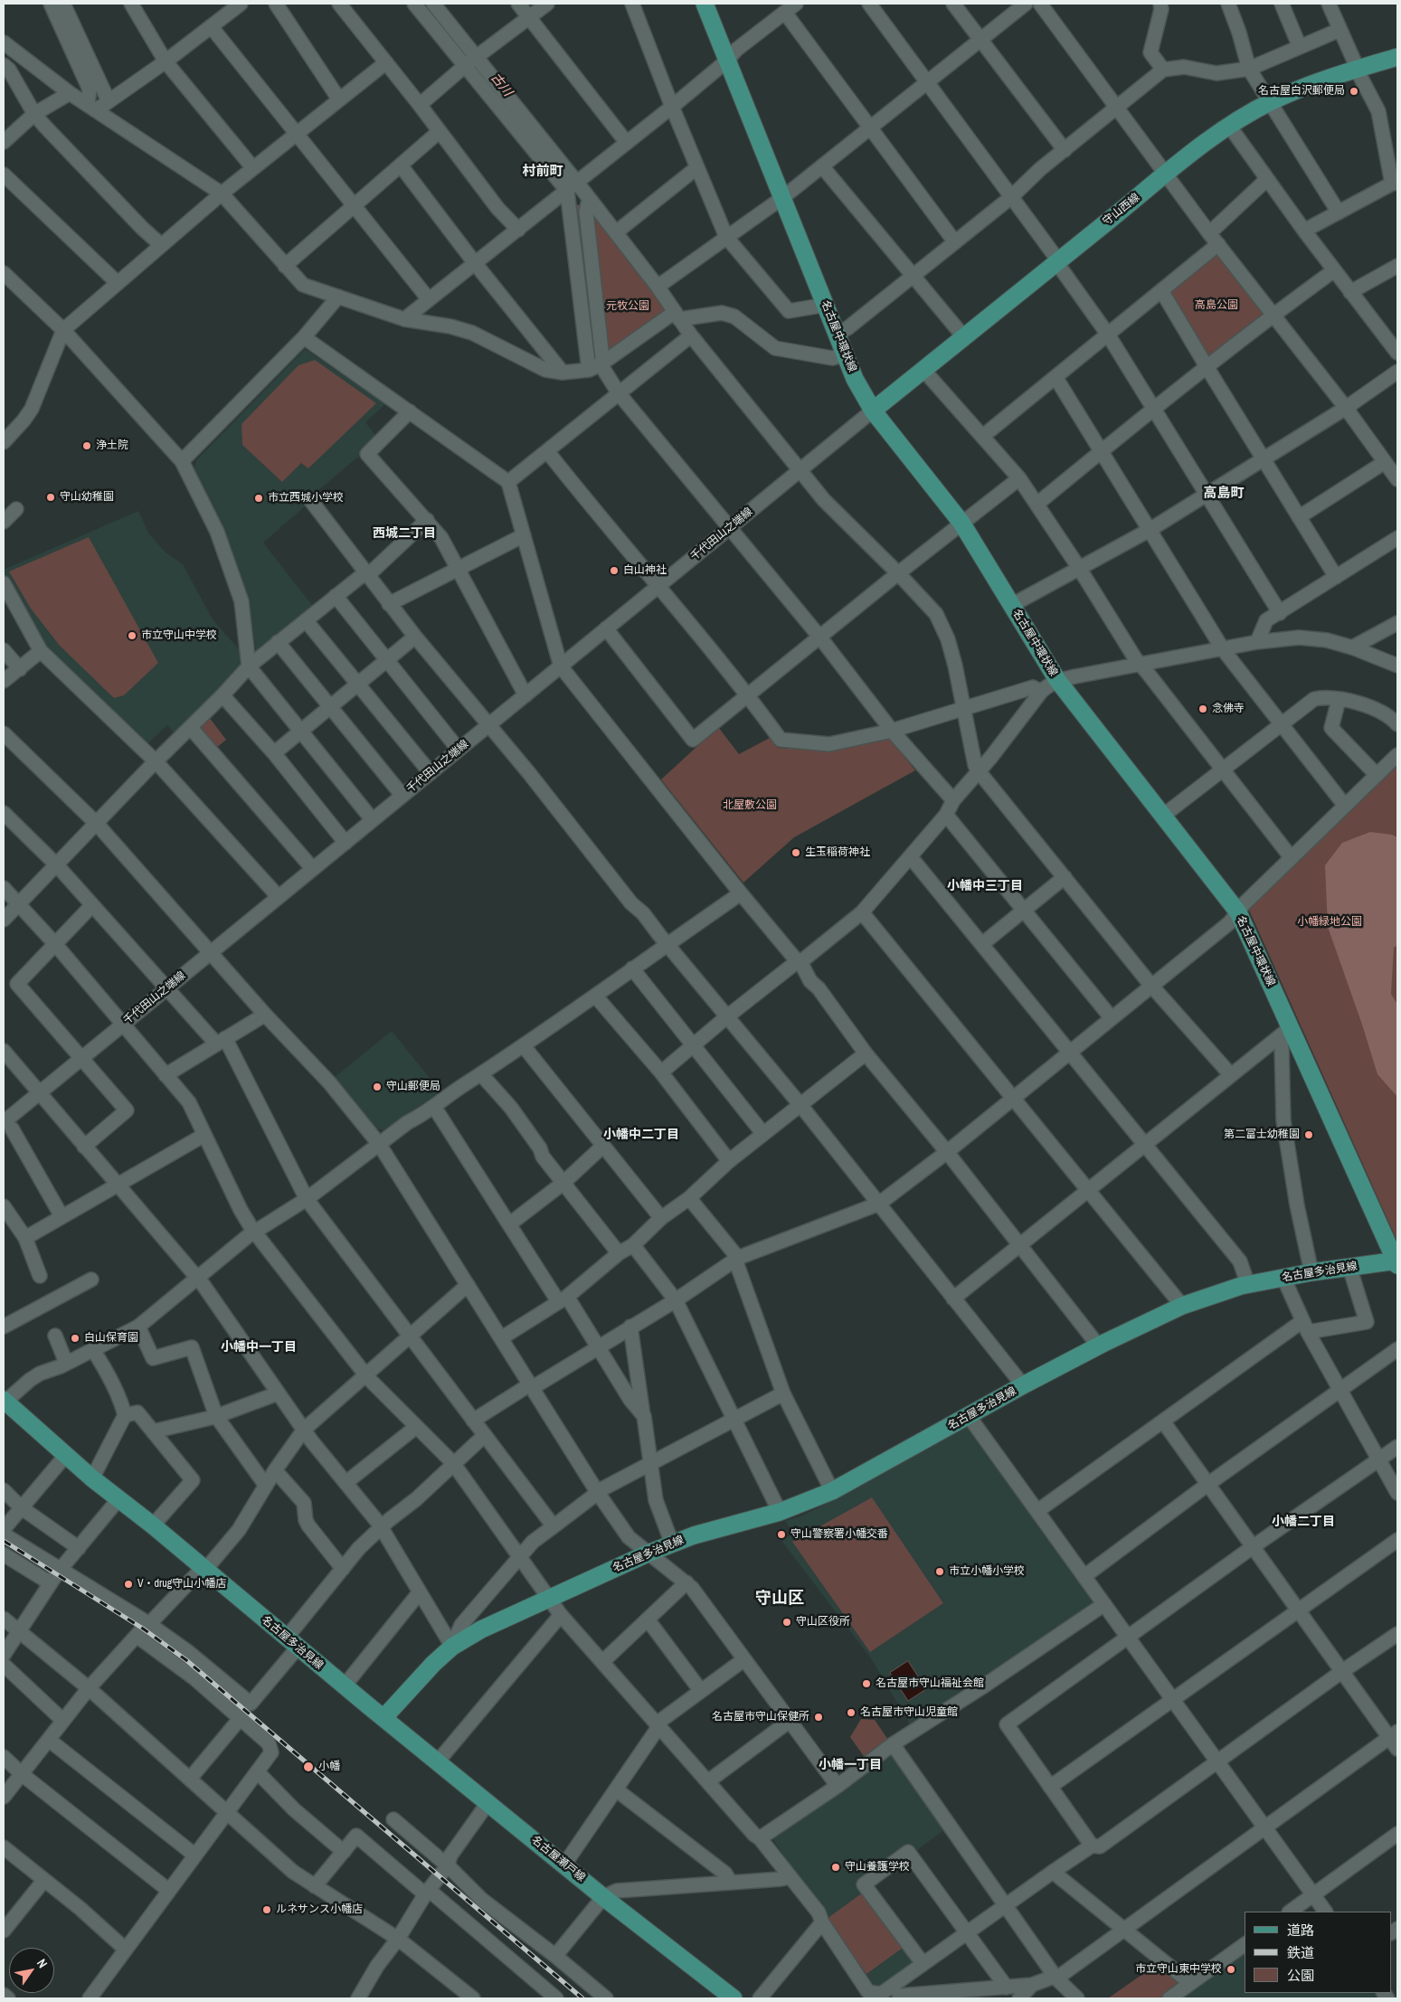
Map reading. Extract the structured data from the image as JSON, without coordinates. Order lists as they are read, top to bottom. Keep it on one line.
{"streets":{"main road":["守山西線","名古屋中環状線","名古屋多治見線","名古屋瀬戸線"],"street":["千代田山之端線"]},"crossings":[["守山西線","名古屋中環状線"],["守山西線","千代田山之端線"],["名古屋中環状線","千代田山之端線"],["名古屋中環状線","名古屋多治見線"],["名古屋多治見線","名古屋瀬戸線"]],"districts":["村前町","高島町","西城二丁目","小幡中三丁目","小幡中二丁目","小幡中一丁目","小幡二丁目","守山区","小幡一丁目"],"water":["古川"],"parks":["高島公園","元牧公園","北屋敷公園","小幡緑地公園"],"places":["名古屋白沢郵便局","浄土院","守山幼稚園","市立西城小学校","白山神社","市立守山中学校","念佛寺","生玉稲荷神社","守山郵便局","第二富士幼稚園","白山保育園","守山警察署小幡交番","市立小幡小学校","V・drug守山小幡店","守山区役所","名古屋市守山福祉会館","名古屋市守山児童館","名古屋市守山保健所","小幡","守山養護学校","ルネサンス小幡店","市立守山東中学校"],"legend":["道路","鉄道","公園"],"north":"top right"}
